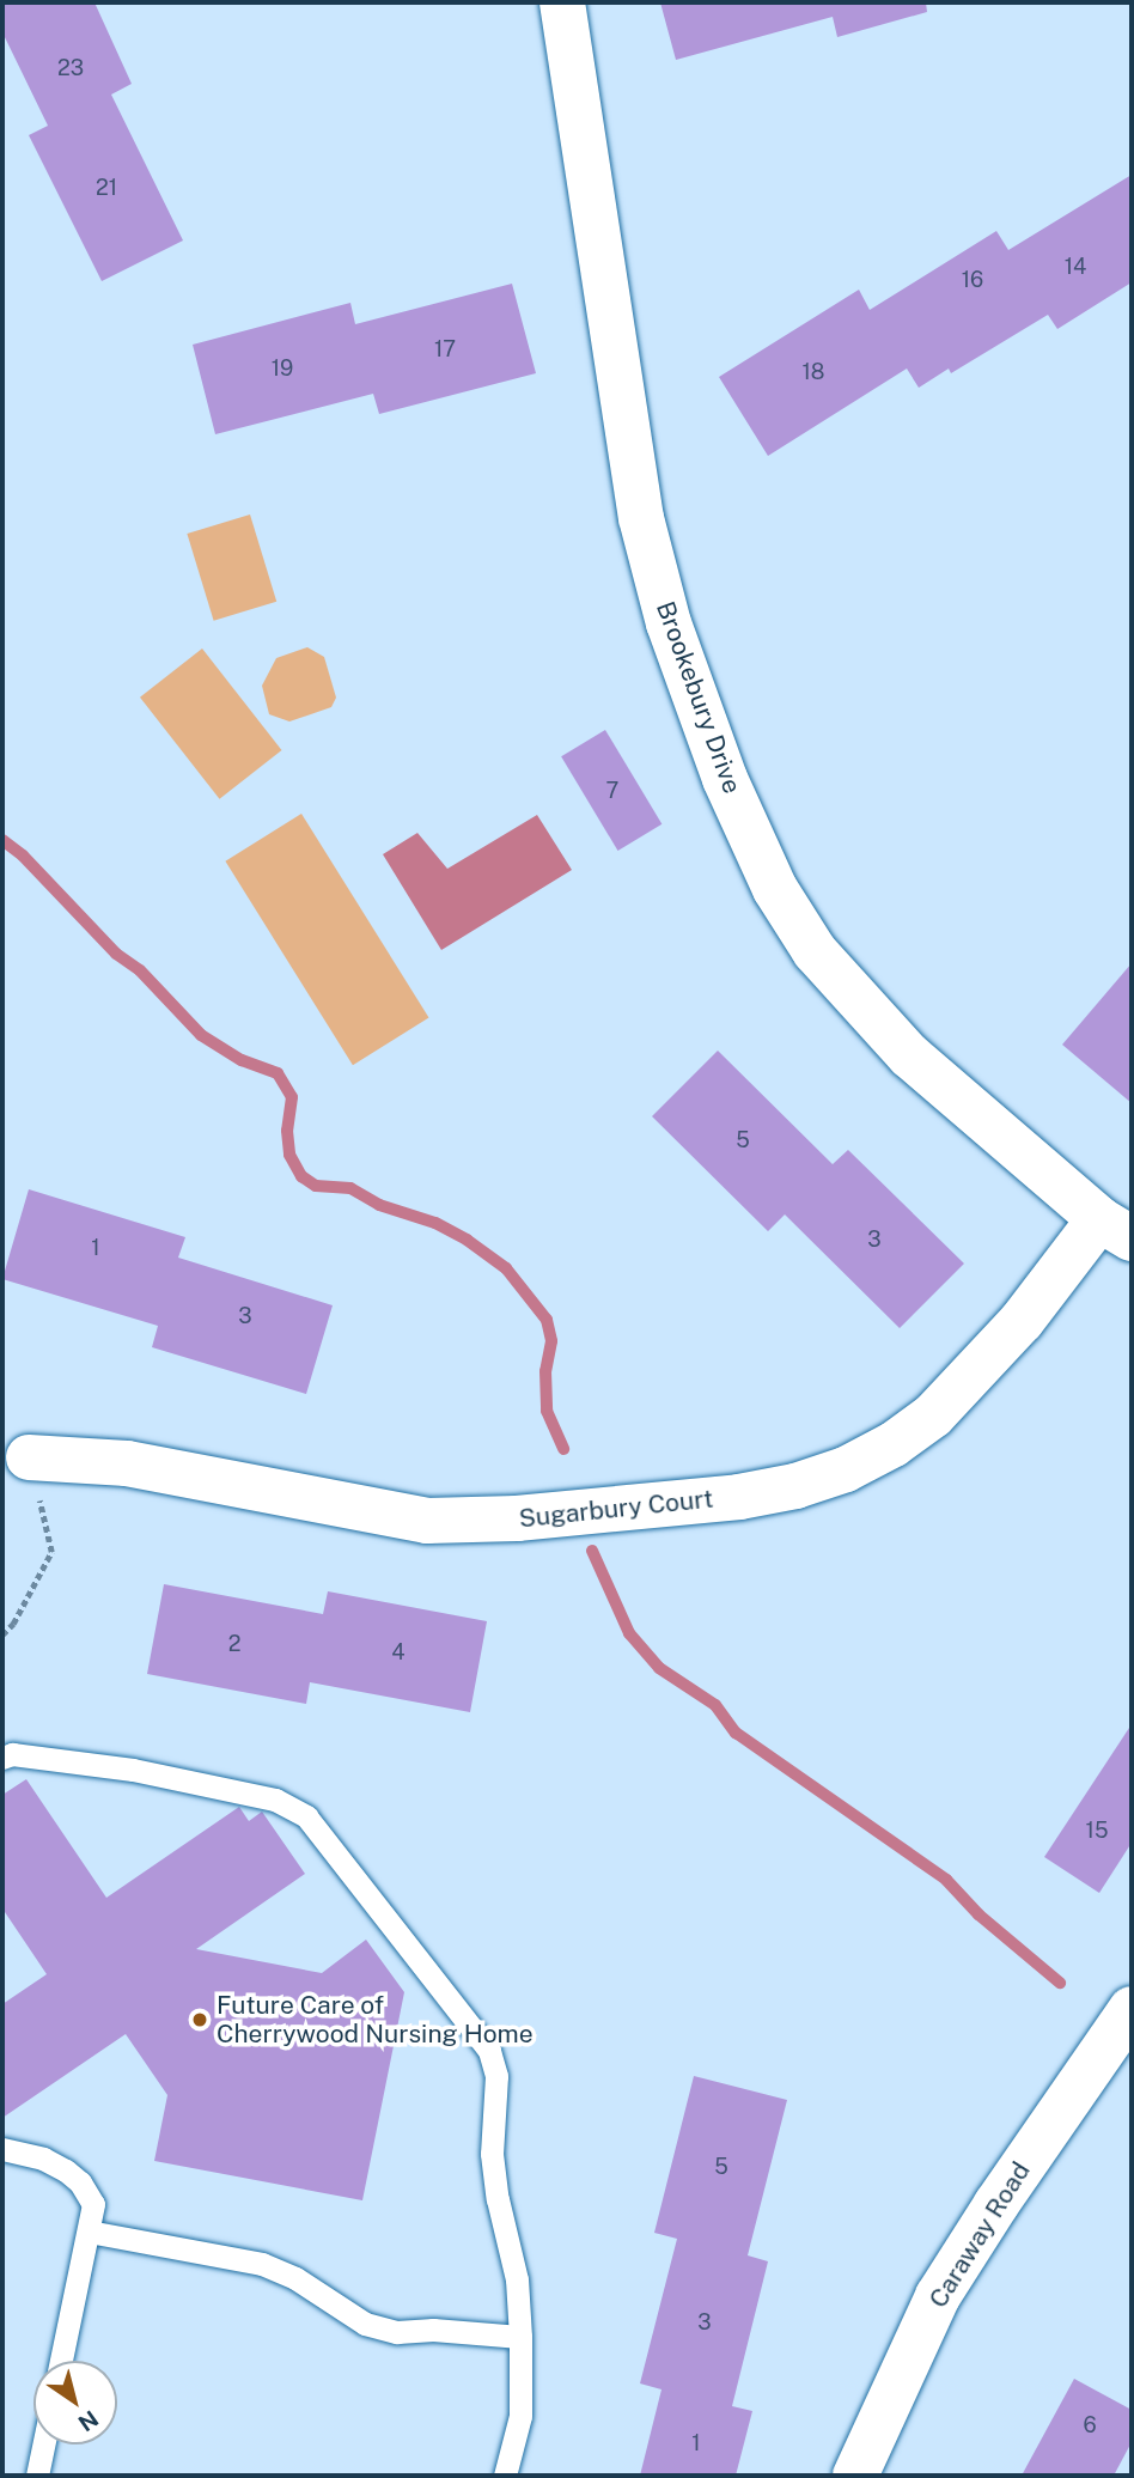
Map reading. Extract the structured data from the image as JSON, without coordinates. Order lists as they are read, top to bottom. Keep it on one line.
{"streets":{"street":["Brookebury Drive","Sugarbury Court","Caraway Road"]},"crossings":[["Brookebury Drive","Sugarbury Court"]],"places":["Future Care of Cherrywood Nursing Home"],"house_numbers":["23","21","14","16","17","19","18","7","5","3","1","3","2","4","15","5","3","6","1"],"north":"bottom right"}
